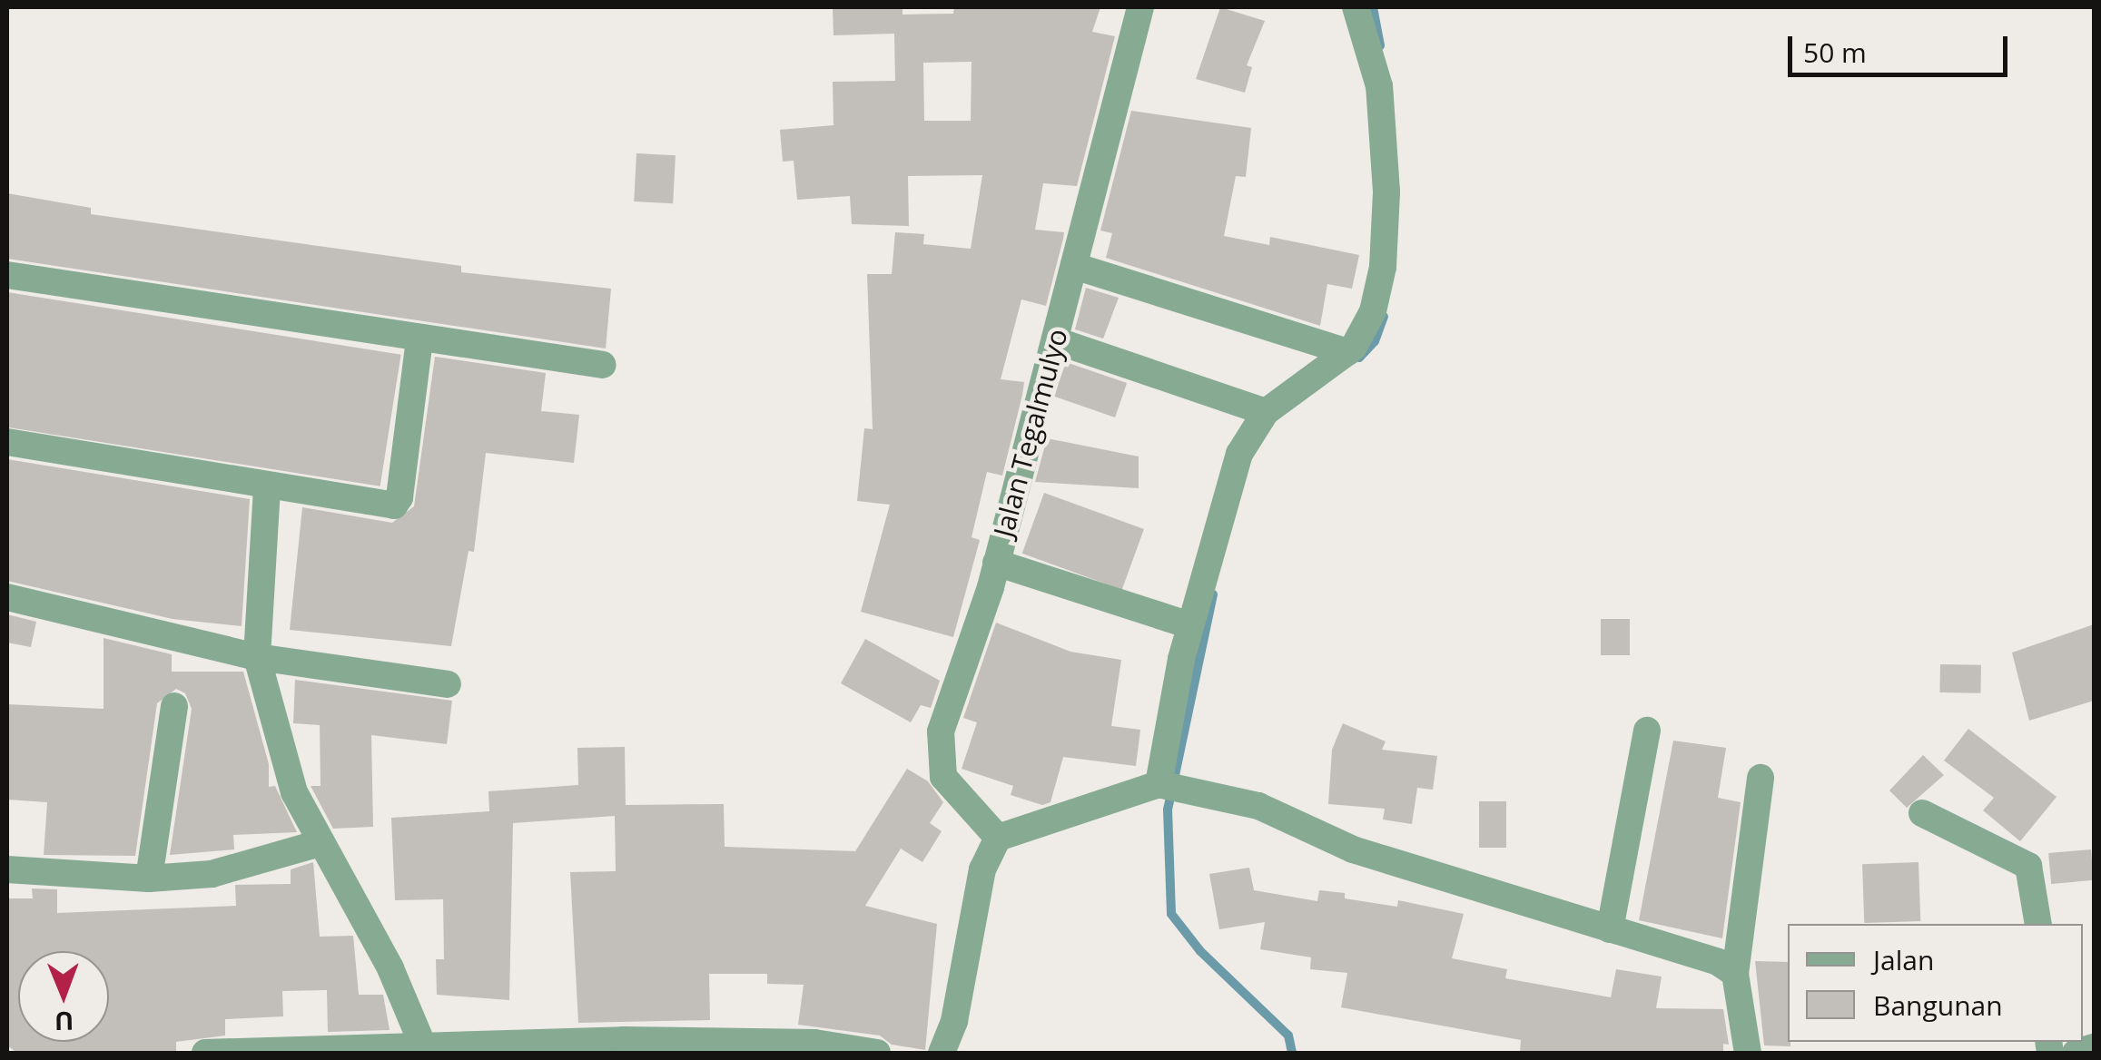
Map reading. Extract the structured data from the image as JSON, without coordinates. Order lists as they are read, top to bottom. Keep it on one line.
{"streets":{"street":["Jalan Tegalmulyo"]},"legend":["Jalan","Bangunan"],"scale_bar":"50 m","north":"bottom"}
